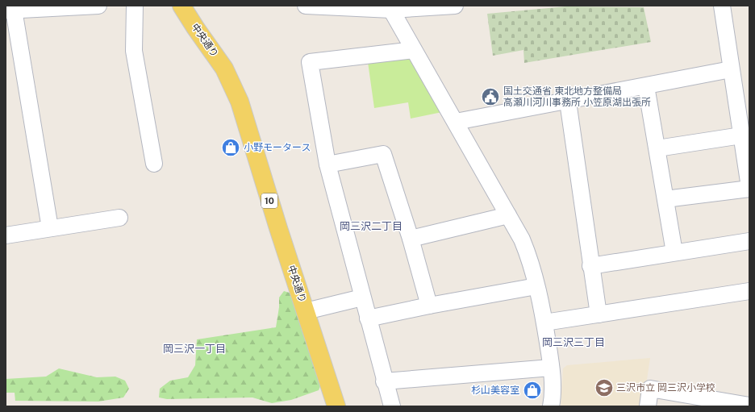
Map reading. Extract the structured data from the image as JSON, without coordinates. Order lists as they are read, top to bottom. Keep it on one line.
{"streets":{"main road":["中央通り","10"]},"districts":["岡三沢二丁目","岡三沢三丁目","岡三沢一丁目"],"places":{"public building":["国土交通省 東北地方整備局 高瀬川河川事務所 小笠原湖出張所"],"shop":["小野モータース","杉山美容室"],"school or university":["三沢市立 岡三沢小学校"]}}
